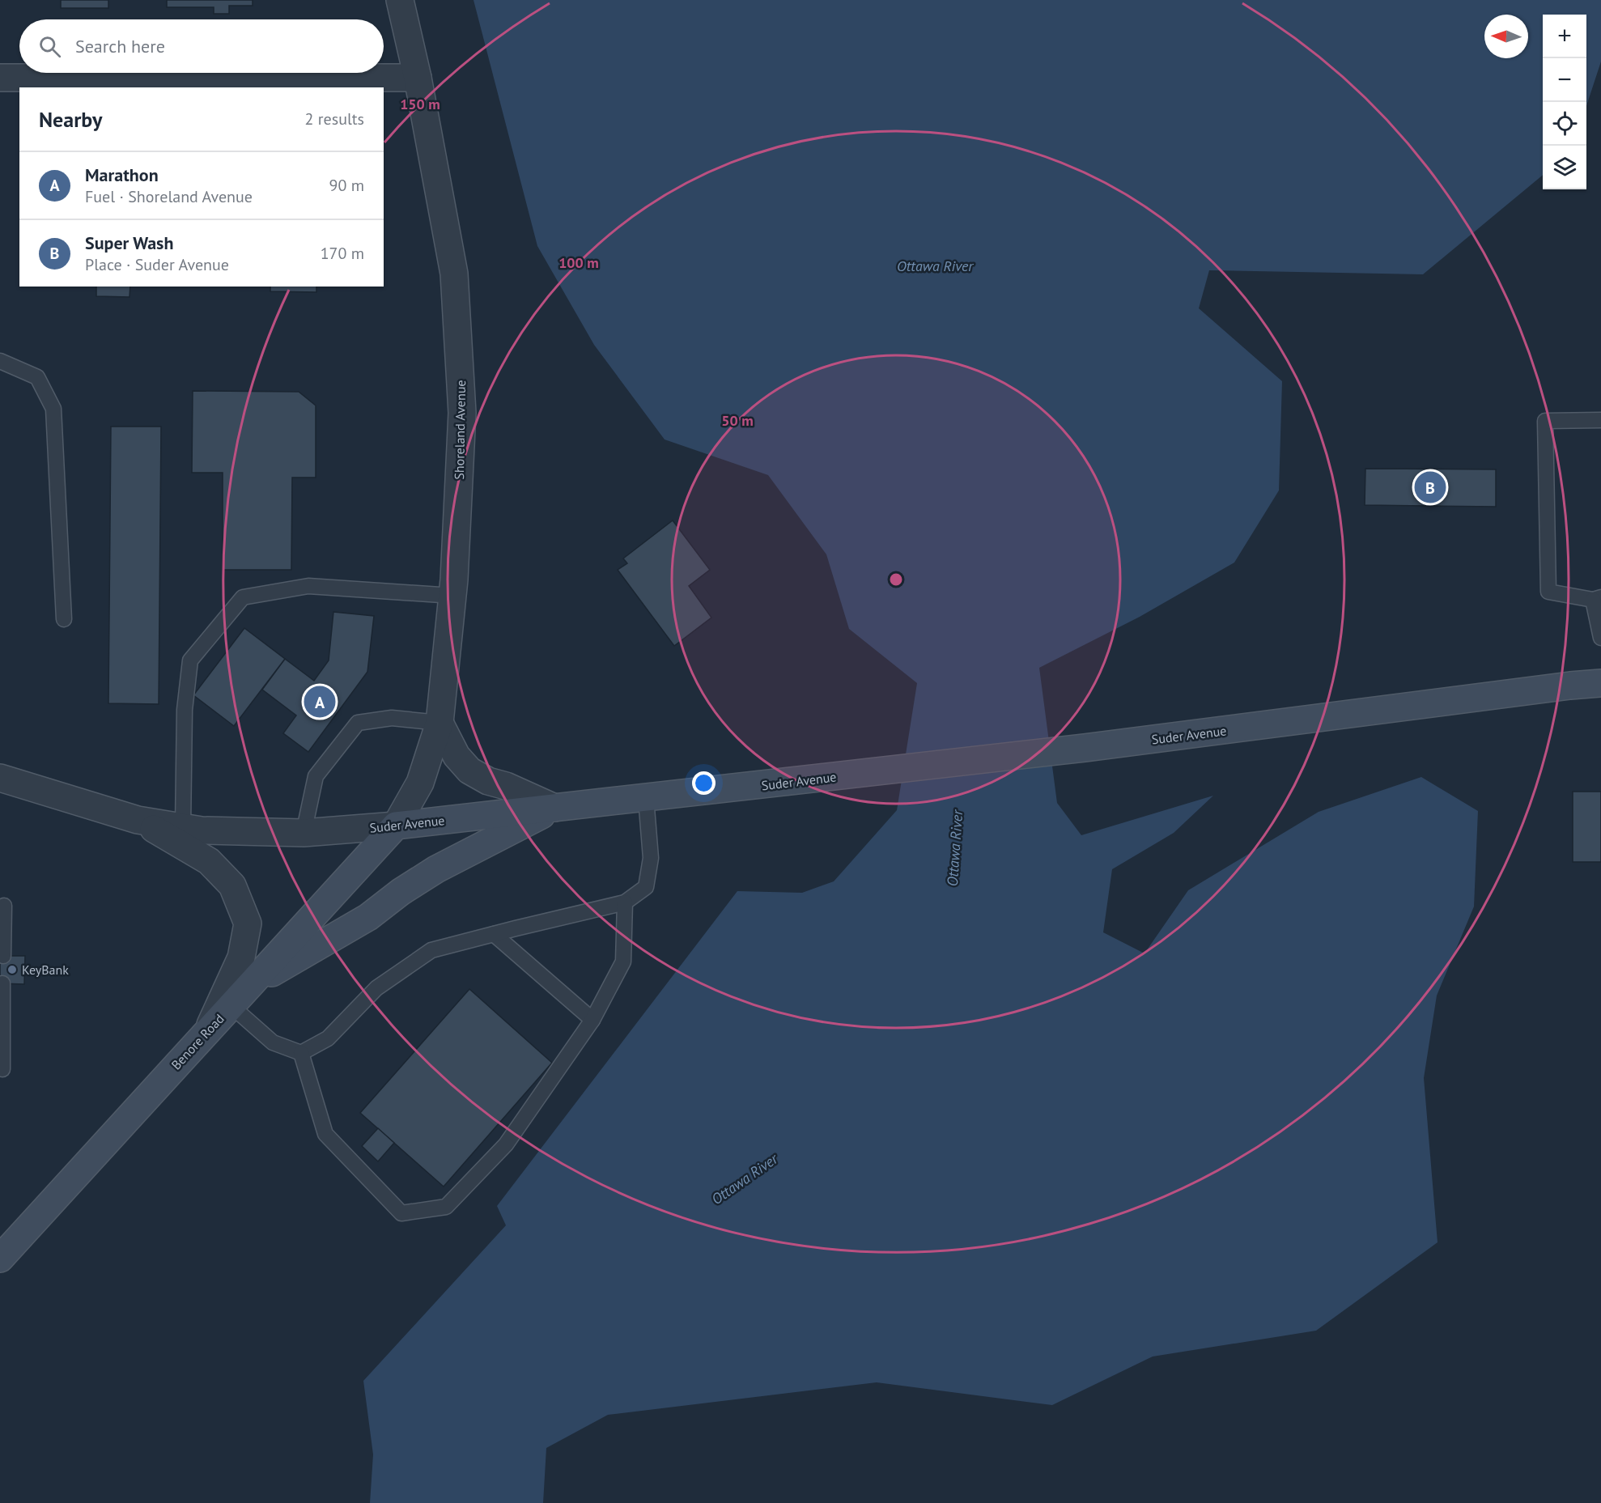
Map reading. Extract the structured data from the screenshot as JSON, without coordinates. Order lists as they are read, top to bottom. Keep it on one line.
{"streets":{"main road":["Suder Avenue","Benore Road"],"street":["Shoreland Avenue"]},"crossings":[["Shoreland Avenue","Suder Avenue"],["Shoreland Avenue","Benore Road"],["Suder Avenue","Benore Road"]],"water":["Ottawa River"],"places":["KeyBank"],"north":"left","page":{"map_buttons":["+","−"],"search":"Search here","heading":["Nearby","2 results"],"list":[{"mark":"A","name":"Marathon","note":"Fuel · Shoreland Avenue","value":"90 m"},{"mark":"B","name":"Super Wash","note":"Place · Suder Avenue","value":"170 m"}],"pins":["B","A"]},"rings":["150 m","100 m","50 m"]}
